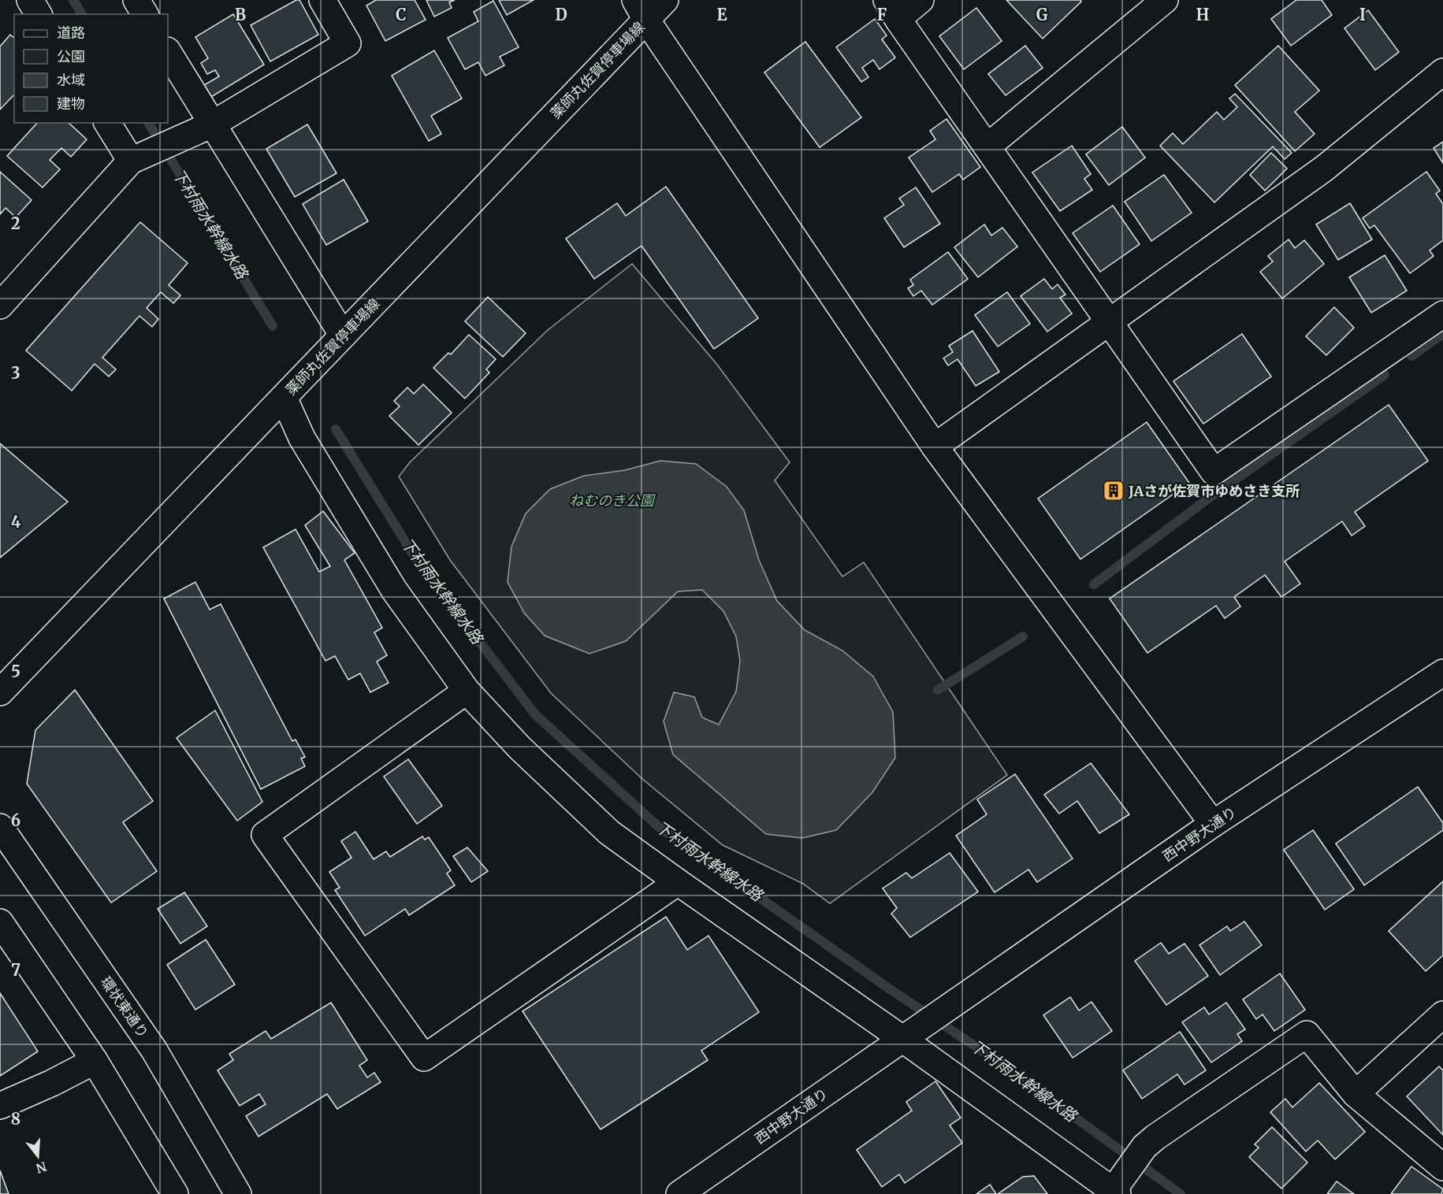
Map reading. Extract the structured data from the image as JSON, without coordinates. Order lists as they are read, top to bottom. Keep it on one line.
{"streets":{"street":["薬師丸佐賀停車場線","西中野大通り","環状東通り"]},"water":["下村雨水幹線水路"],"parks":["ねむのき公園"],"places":{"building":["JAさが佐賀市ゆめさき支所"]},"legend":["道路","公園","水域","建物"],"north":"bottom","grid":{"columns":["B","C","D","E","F","G","H","I"],"rows":["2","3","4","5","6","7","8"]}}
